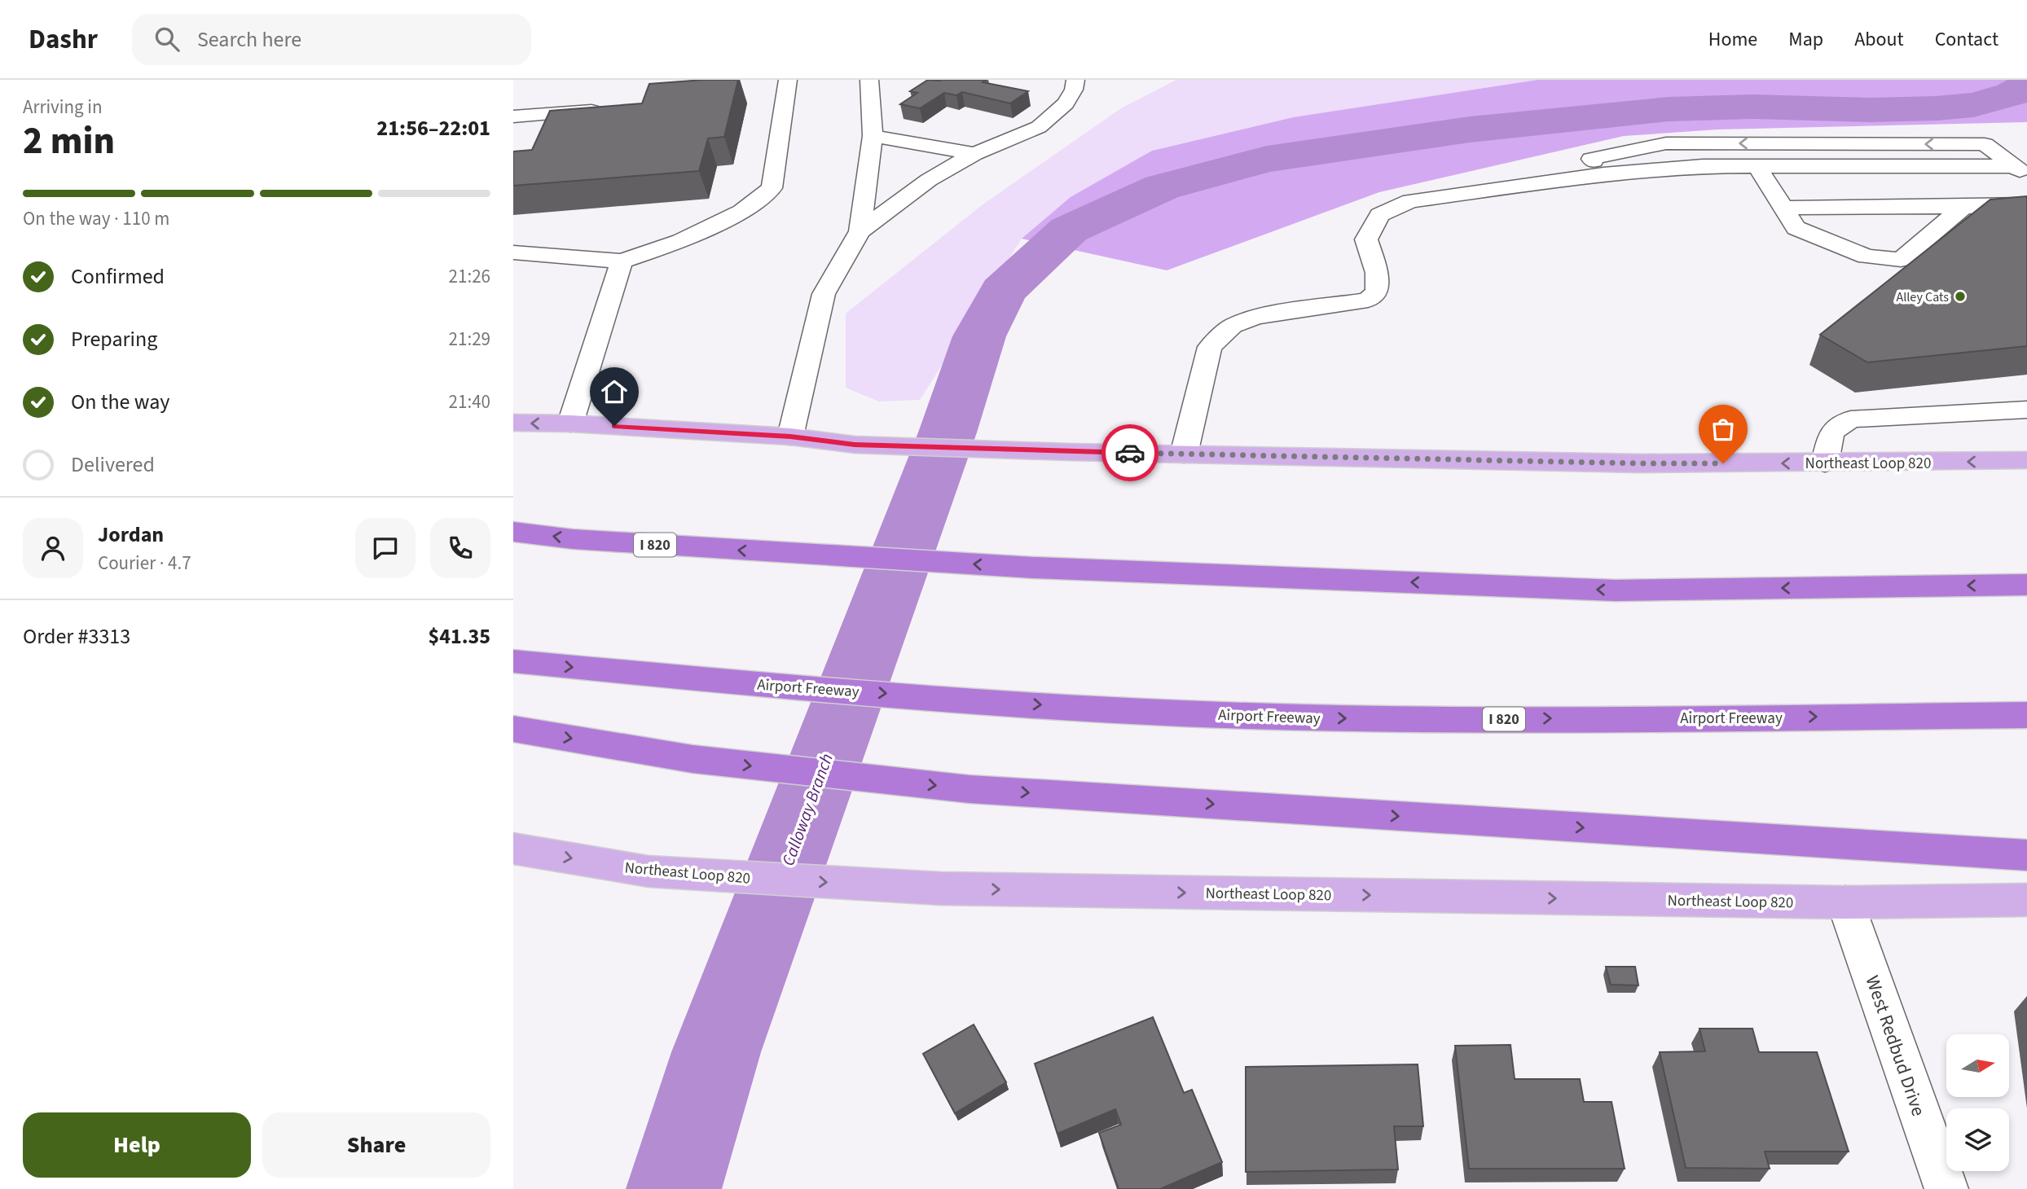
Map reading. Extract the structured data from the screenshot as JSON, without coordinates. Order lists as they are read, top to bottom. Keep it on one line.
{"streets":{"highway":["I 820","Airport Freeway"],"main road":["Northeast Loop 820"],"street":["West Redbud Drive"]},"crossings":[["Northeast Loop 820","West Redbud Drive"]],"water":["Calloway Branch"],"places":["Alley Cats"],"north":"right","page":{"header":"Dashr","search":"Search here","nav":["Home","Map","About","Contact"],"heading":["2 min","Arriving in","21:56–22:01"],"panel":["Jordan","Courier · 4.7","Order #3313","$41.35"],"bar":"On the way · 110 m","list":[["Confirmed","21:26"],["Preparing","21:29"],["On the way","21:40"],"Delivered"],"buttons":["Help","Share"]}}
